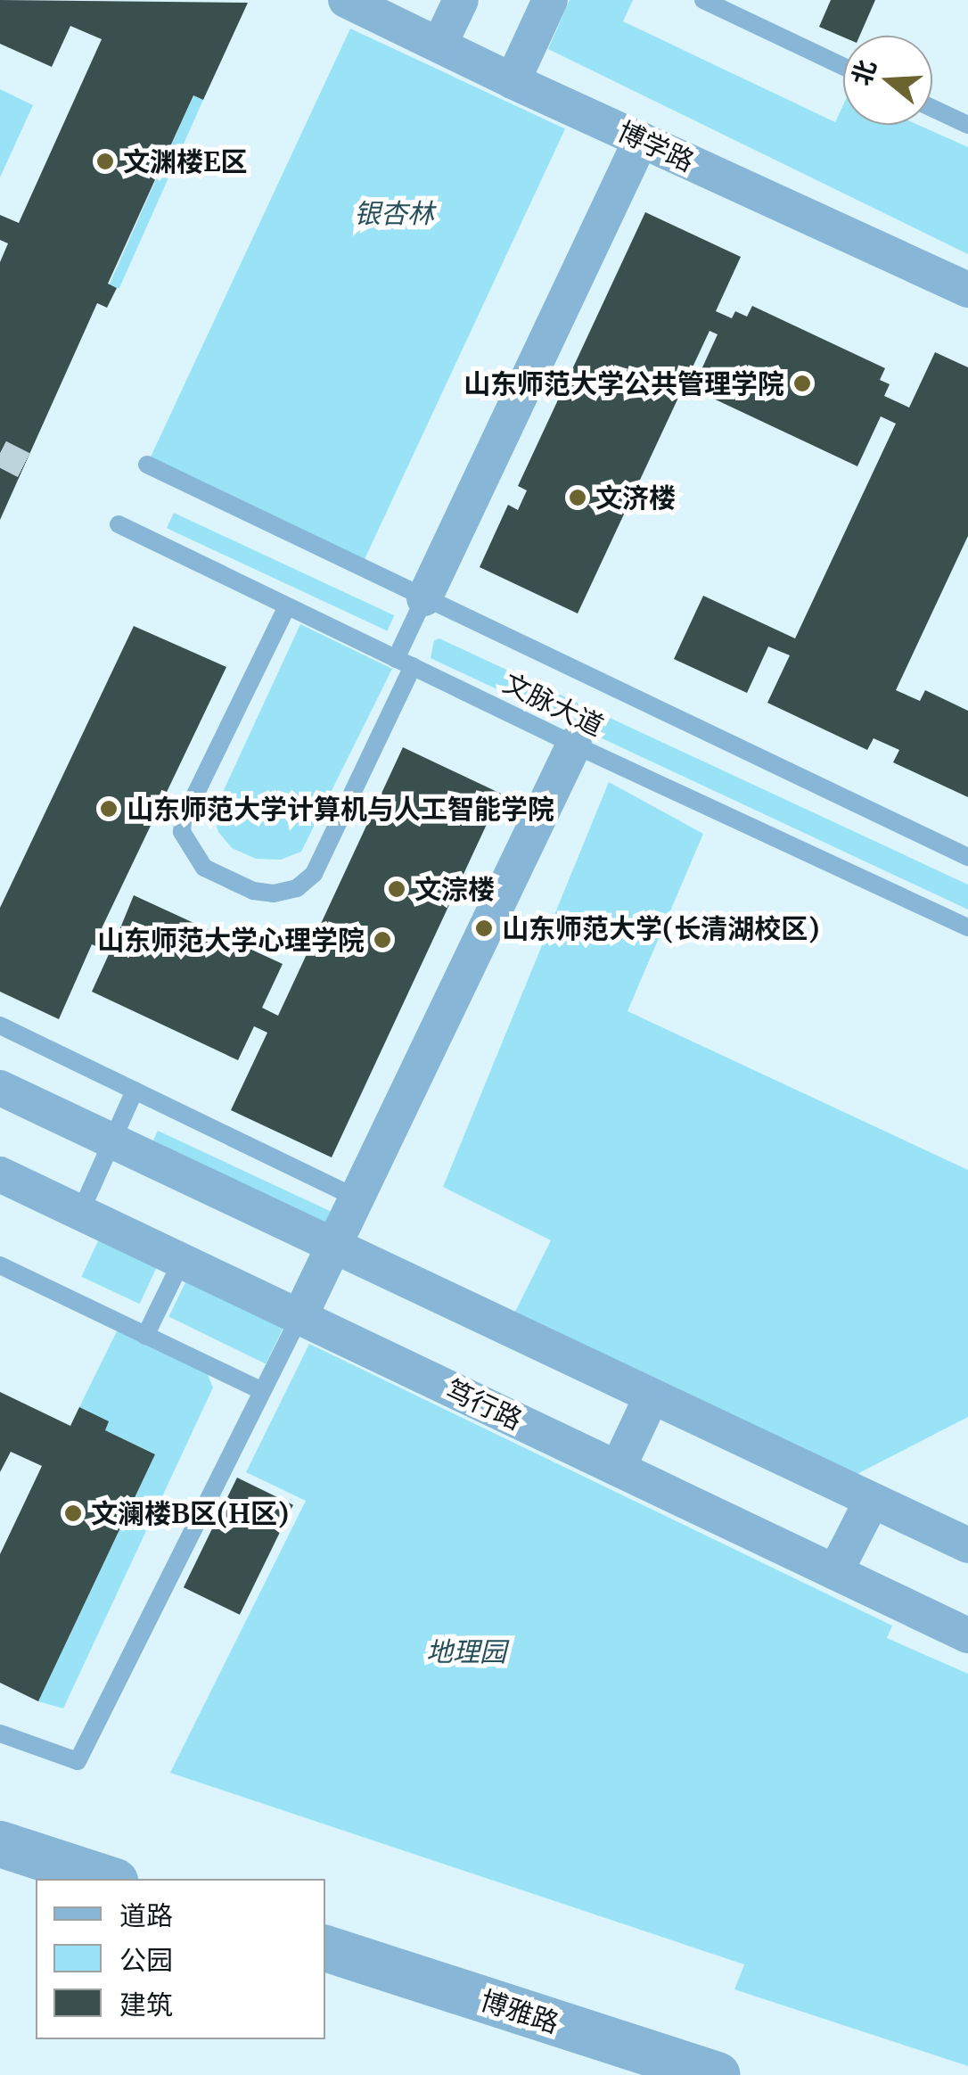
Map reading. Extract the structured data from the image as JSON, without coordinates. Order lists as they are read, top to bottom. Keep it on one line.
{"streets":{"street":["博学路","笃行路","博雅路"],"lane":["文脉大道"]},"parks":["银杏林","地理园"],"places":["文渊楼E区","山东师范大学公共管理学院","文济楼","山东师范大学计算机与人工智能学院","文淙楼","山东师范大学(长清湖校区)","山东师范大学心理学院","文澜楼B区(H区)"],"legend":["道路","公园","建筑"],"north":"left"}
